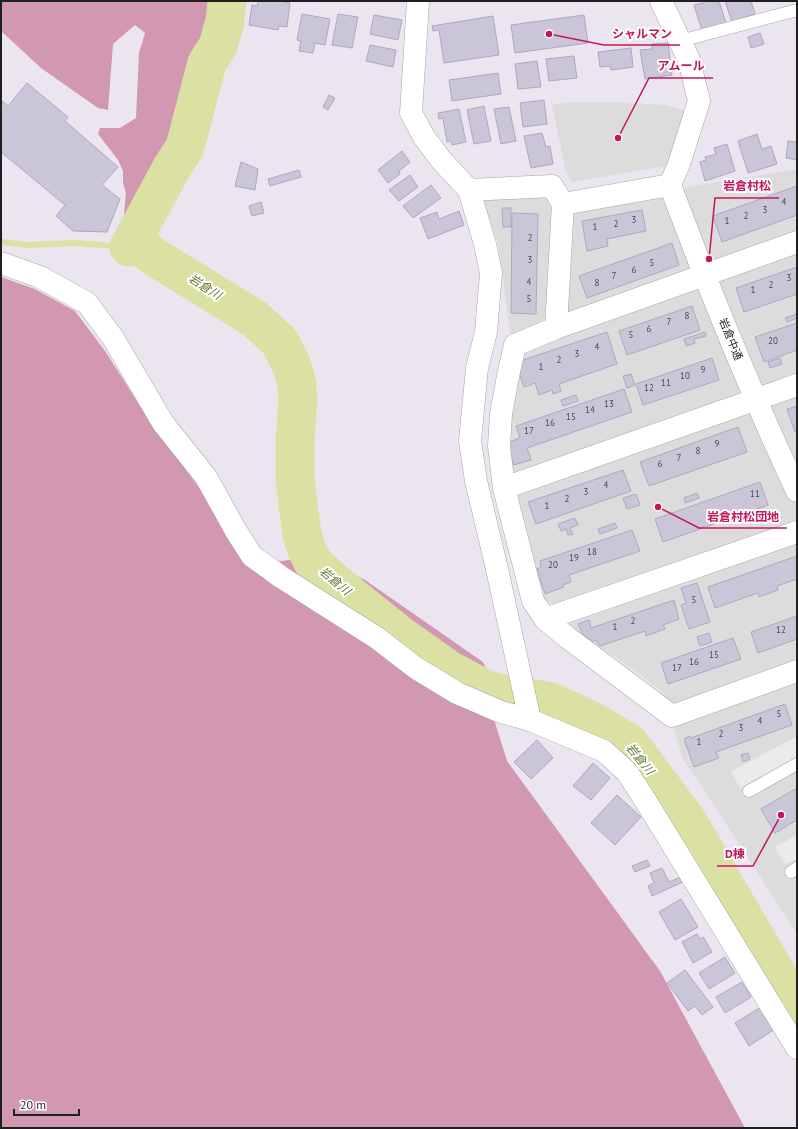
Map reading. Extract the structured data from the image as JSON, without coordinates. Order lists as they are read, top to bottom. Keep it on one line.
{"streets":{"street":["岩倉中通"]},"water":["岩倉川"],"places":["シャルマン","アムール","岩倉村松","岩倉村松団地","D棟"],"house_numbers":["4","3","2","3","1","2","1","2","3","5","6","7","3","4","8","2","1","5","8","7","6","5","20","4","3","2","1","9","10","11","12","13","14","15","16","17","9","8","7","6","4","3","11","2","1","18","19","20","5","2","1","12","15","16","17","5","4","3","2","1"],"scale_bar":"20 m"}
